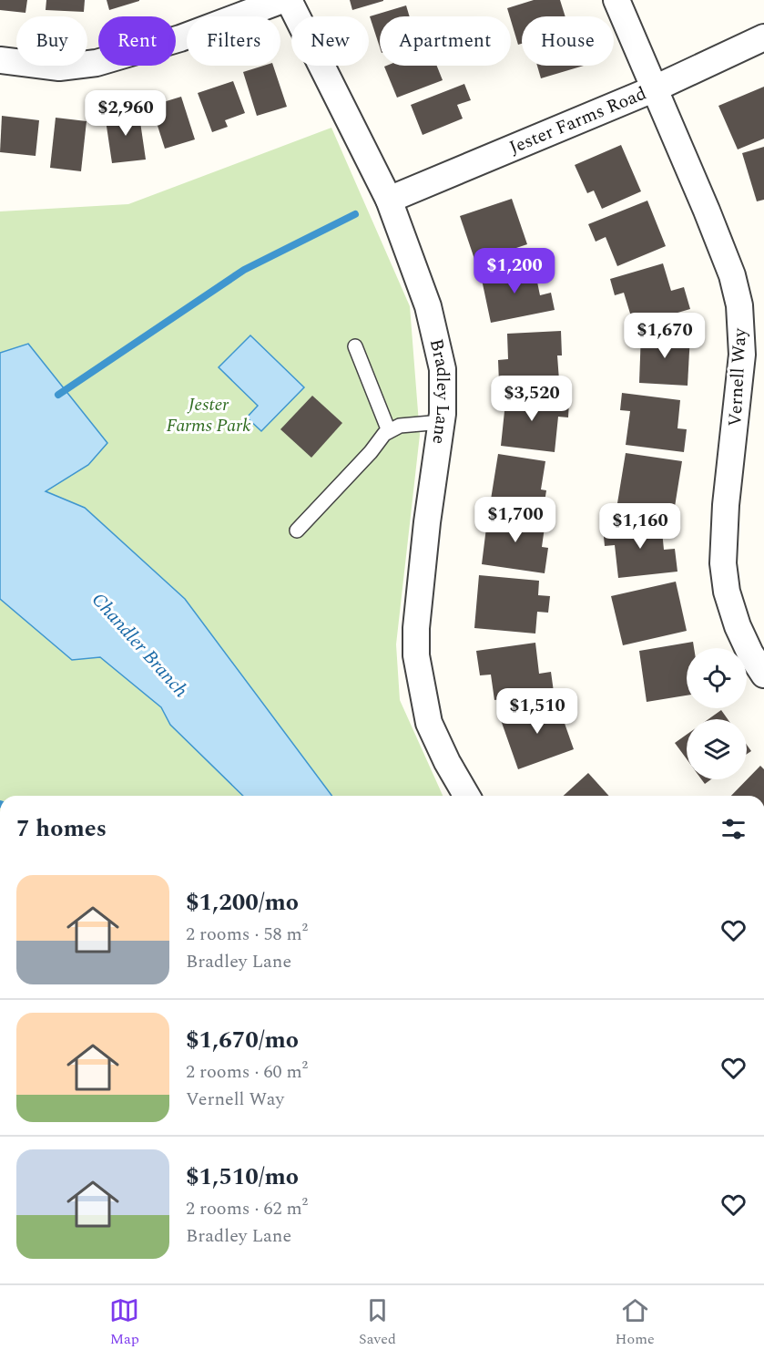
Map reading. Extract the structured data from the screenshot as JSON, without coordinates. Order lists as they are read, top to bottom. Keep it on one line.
{"streets":{"street":["Jester Farms Road","Vernell Way","Bradley Lane"]},"crossings":[["Jester Farms Road","Vernell Way"],["Jester Farms Road","Bradley Lane"]],"water":["Chandler Branch"],"parks":["Jester Farms Park"],"page":{"chip":["Buy","Rent","Filters","New","Apartment","House"],"price":["$2,960","$1,200","$1,670","$3,520","$1,700","$1,160","$1,510"],"heading":"7 homes","list":[{"name":"$1,200/mo","note":"2 rooms · 58 m² · Bradley Lane"},{"name":"$1,670/mo","note":"2 rooms · 60 m² · Vernell Way"},{"name":"$1,510/mo","note":"2 rooms · 62 m² · Bradley Lane"}],"tabs":["Map","Saved","Home"]}}
